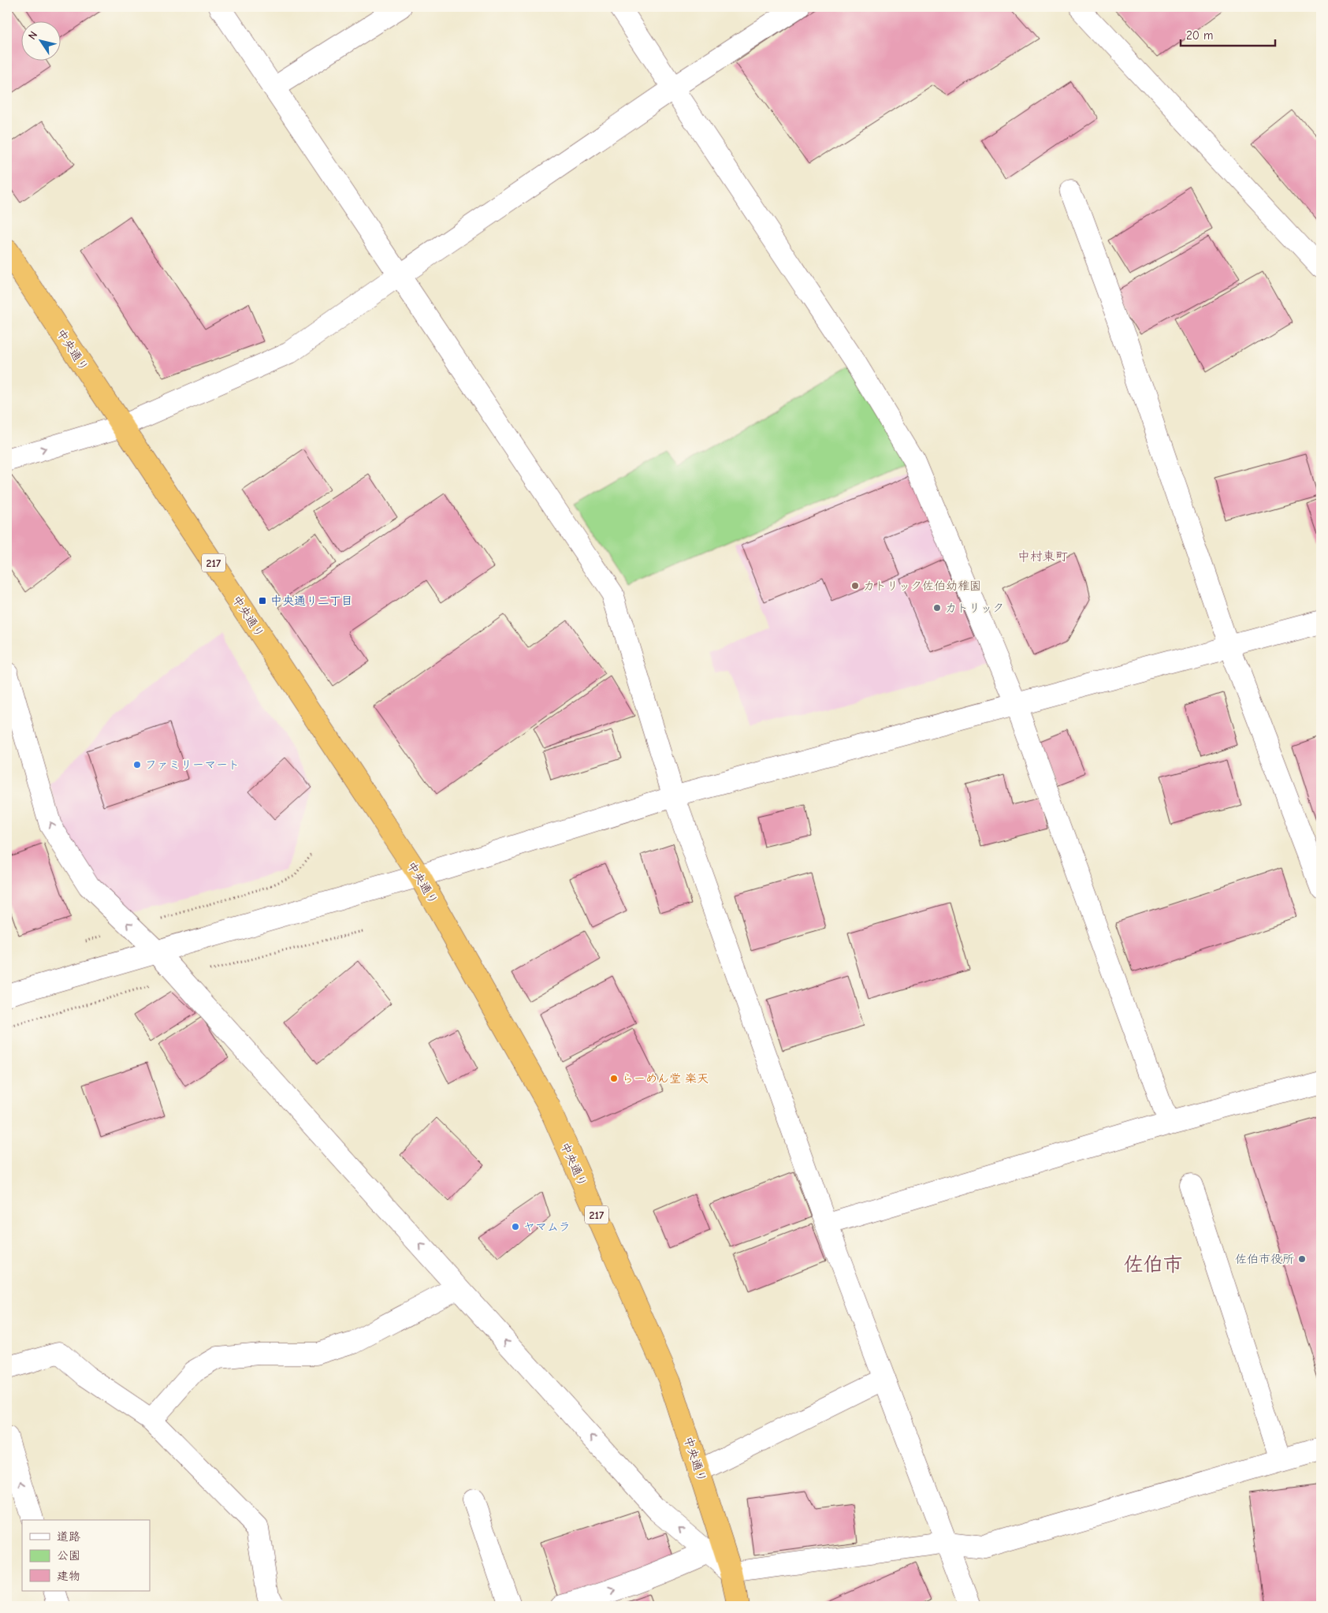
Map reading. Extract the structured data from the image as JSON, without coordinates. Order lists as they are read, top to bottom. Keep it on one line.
{"streets":{"highway":["中央通り","217"]},"crossings":[["中央通り","217"]],"districts":["中村東町","佐伯市"],"places":{"other":["カトリック佐伯幼稚園","カトリック","ファミリーマート","らーめん堂 楽天","ヤマムラ","佐伯市役所"],"transit":["中央通り二丁目"]},"legend":["道路","公園","建物"],"scale_bar":"20 m","north":"top left"}
